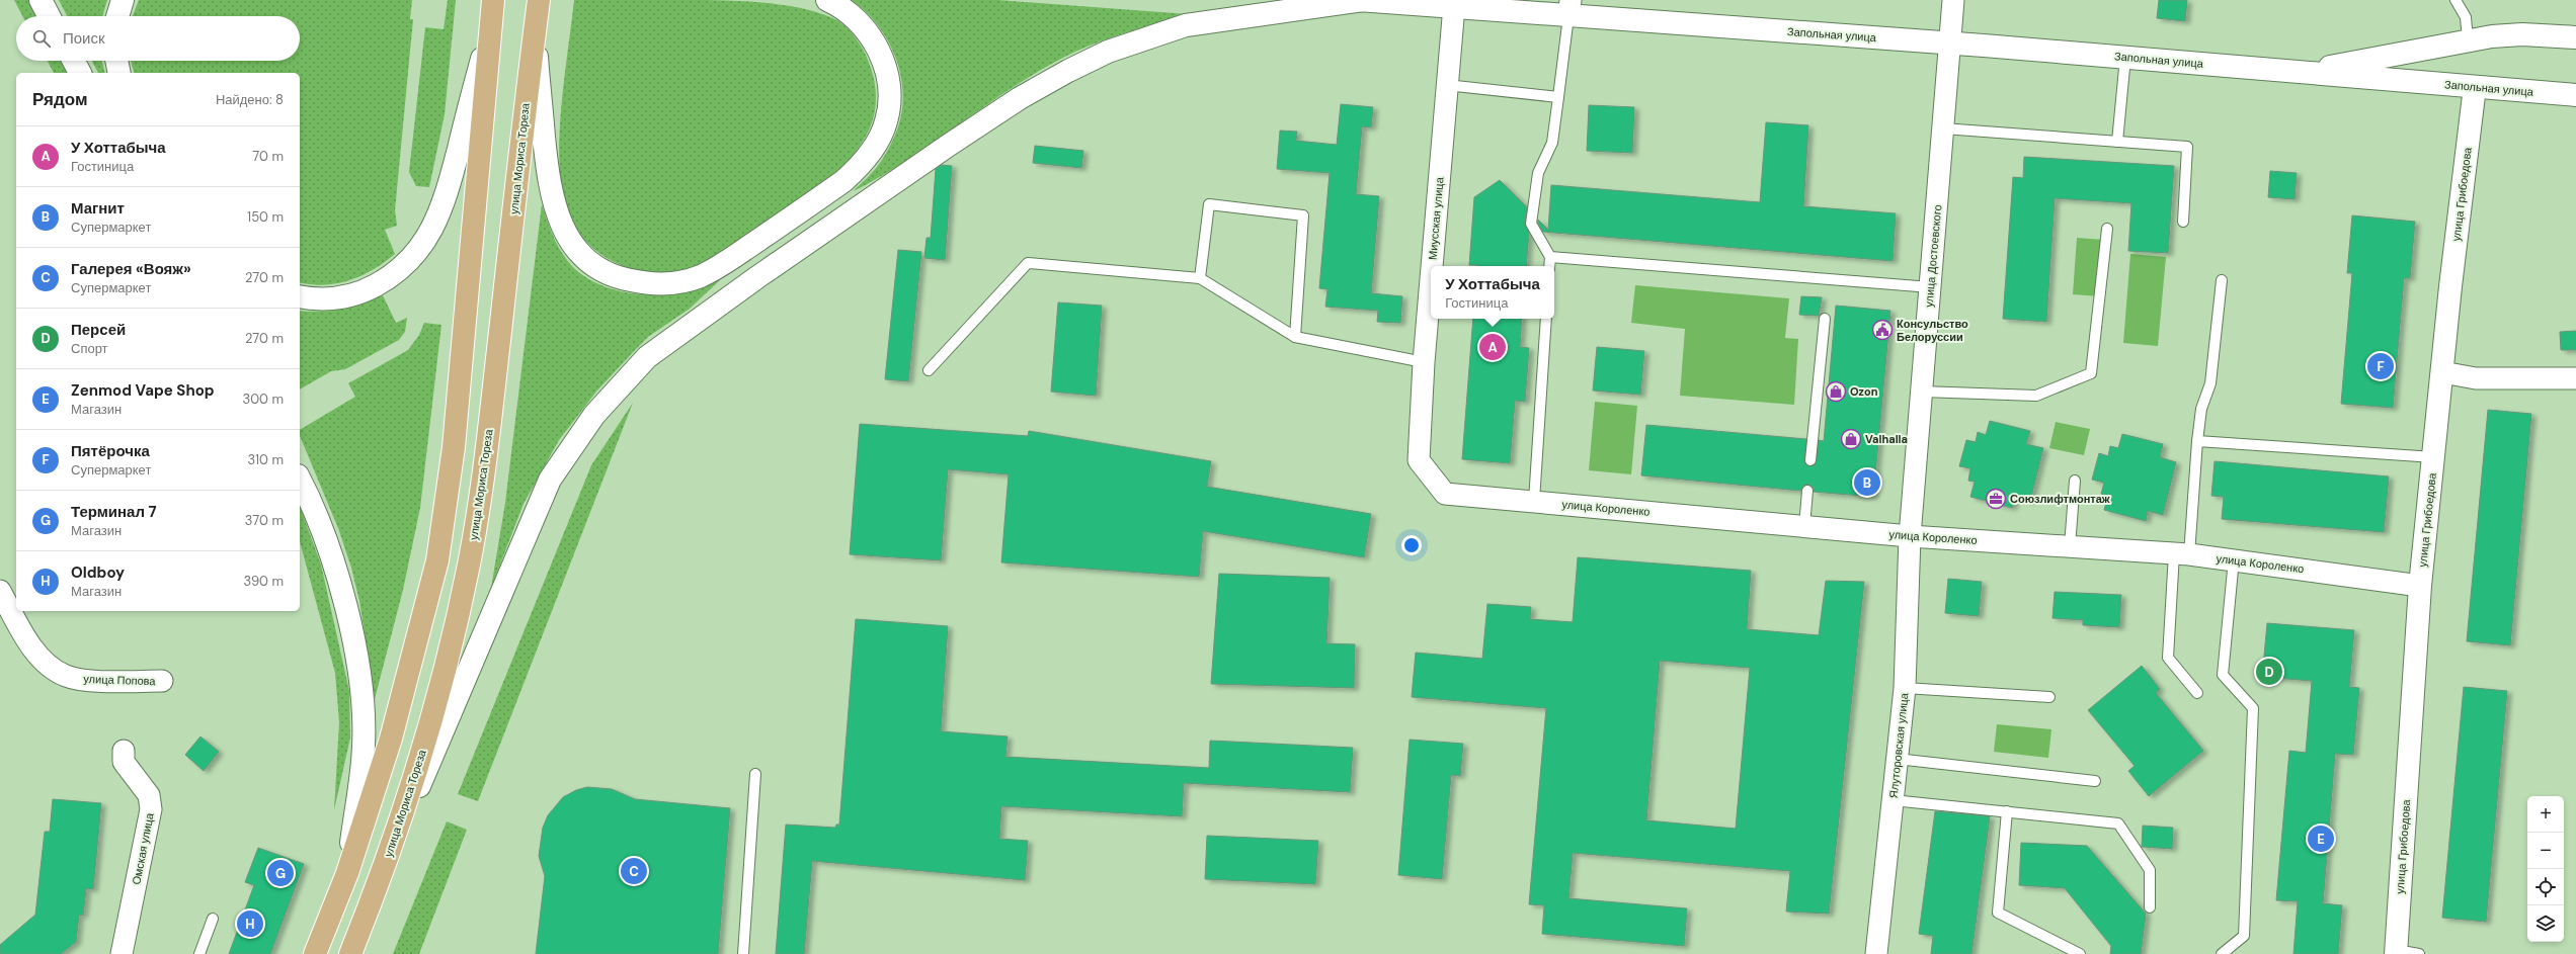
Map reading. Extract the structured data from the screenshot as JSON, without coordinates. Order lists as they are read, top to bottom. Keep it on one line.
{"streets":{"main road":["улица Мориса Тореза"],"street":["Запольная улица","улица Грибоедова","Миусская улица","улица Достоевского","улица Короленко","улица Попова","Ялуторовская улица","Омская улица"]},"crossings":[["Запольная улица","улица Грибоедова"],["Запольная улица","Миусская улица"],["Запольная улица","улица Достоевского"],["улица Грибоедова","улица Короленко"],["Миусская улица","улица Короленко"],["улица Достоевского","улица Короленко"],["улица Достоевского","Ялуторовская улица"],["улица Короленко","Ялуторовская улица"]],"places":{"public building":["Консульство Белоруссии"],"shop":["Ozon","Valhalla"],"office":["Союзлифтмонтаж"]},"page":{"search":"Поиск","heading":["Рядом","Найдено: 8"],"list":[{"mark":"A","name":"У Хоттабыча","note":"Гостиница","value":"70 m"},{"mark":"B","name":"Магнит","note":"Супермаркет","value":"150 m"},{"mark":"C","name":"Галерея «Вояж»","note":"Супермаркет","value":"270 m"},{"mark":"D","name":"Персей","note":"Спорт","value":"270 m"},{"mark":"E","name":"Zenmod Vape Shop","note":"Магазин","value":"300 m"},{"mark":"F","name":"Пятёрочка","note":"Супермаркет","value":"310 m"},{"mark":"G","name":"Терминал 7","note":"Магазин","value":"370 m"},{"mark":"H","name":"Oldboy","note":"Магазин","value":"390 m"}],"popup":["У Хоттабыча","Гостиница"],"pins":["A","F","B","D","E","C","G","H"],"map_buttons":["+","−"]}}
